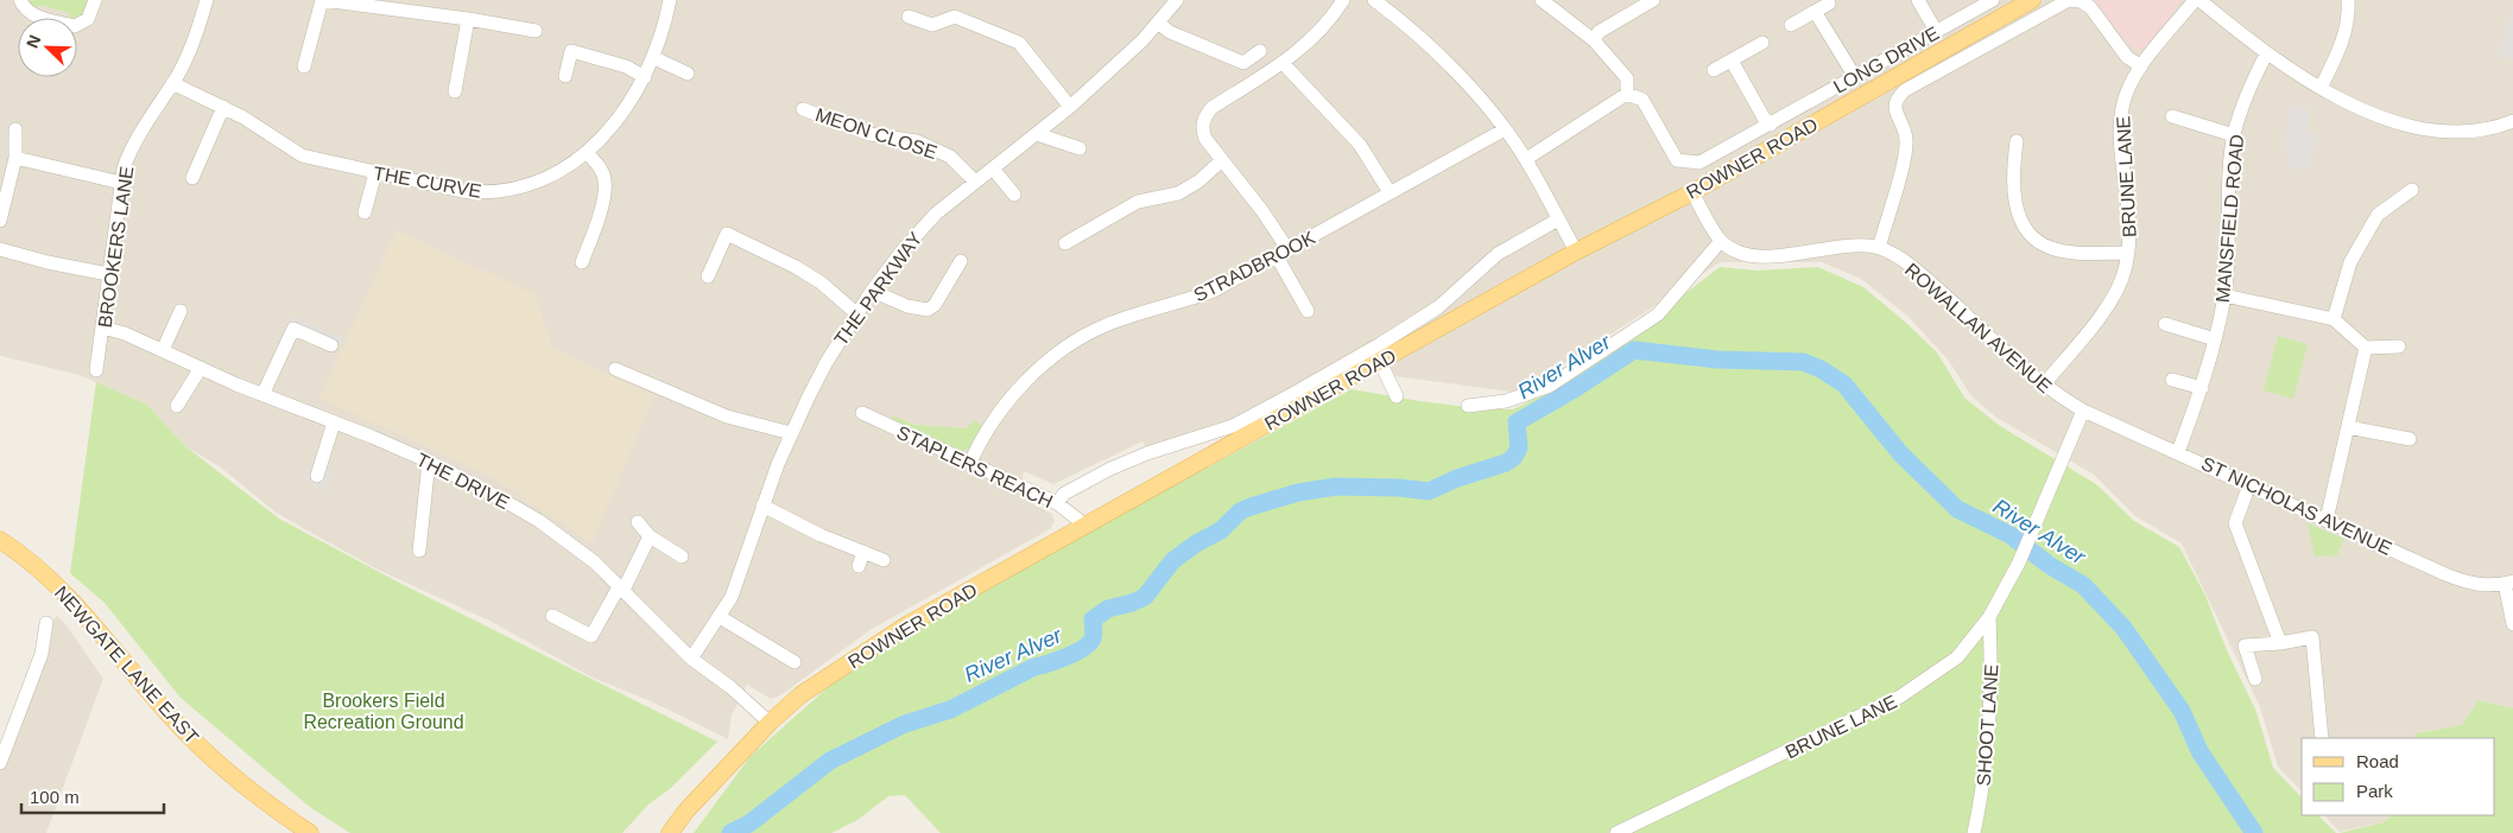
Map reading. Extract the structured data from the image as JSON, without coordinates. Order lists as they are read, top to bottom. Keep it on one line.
{"streets":{"main road":["ROWNER ROAD","NEWGATE LANE EAST"],"street":["LONG DRIVE","MEON CLOSE","BRUNE LANE","THE CURVE","MANSFIELD ROAD","BROOKERS LANE","STRADBROOK","THE PARKWAY","ROWALLAN AVENUE","STAPLERS REACH","THE DRIVE","ST NICHOLAS AVENUE","SHOOT LANE"]},"crossings":[["MEON CLOSE","THE PARKWAY"],["ROWNER ROAD","STAPLERS REACH"],["ROWNER ROAD","THE DRIVE"],["BRUNE LANE","ROWALLAN AVENUE"],["BRUNE LANE","ST NICHOLAS AVENUE"],["BRUNE LANE","SHOOT LANE"],["THE CURVE","BROOKERS LANE"],["MANSFIELD ROAD","ST NICHOLAS AVENUE"],["BROOKERS LANE","THE DRIVE"],["STRADBROOK","STAPLERS REACH"],["THE PARKWAY","THE DRIVE"],["ROWALLAN AVENUE","ST NICHOLAS AVENUE"]],"water":["River Alver"],"parks":["Brookers Field Recreation Ground"],"legend":["Road","Park"],"scale_bar":"100 m","north":"top left"}
